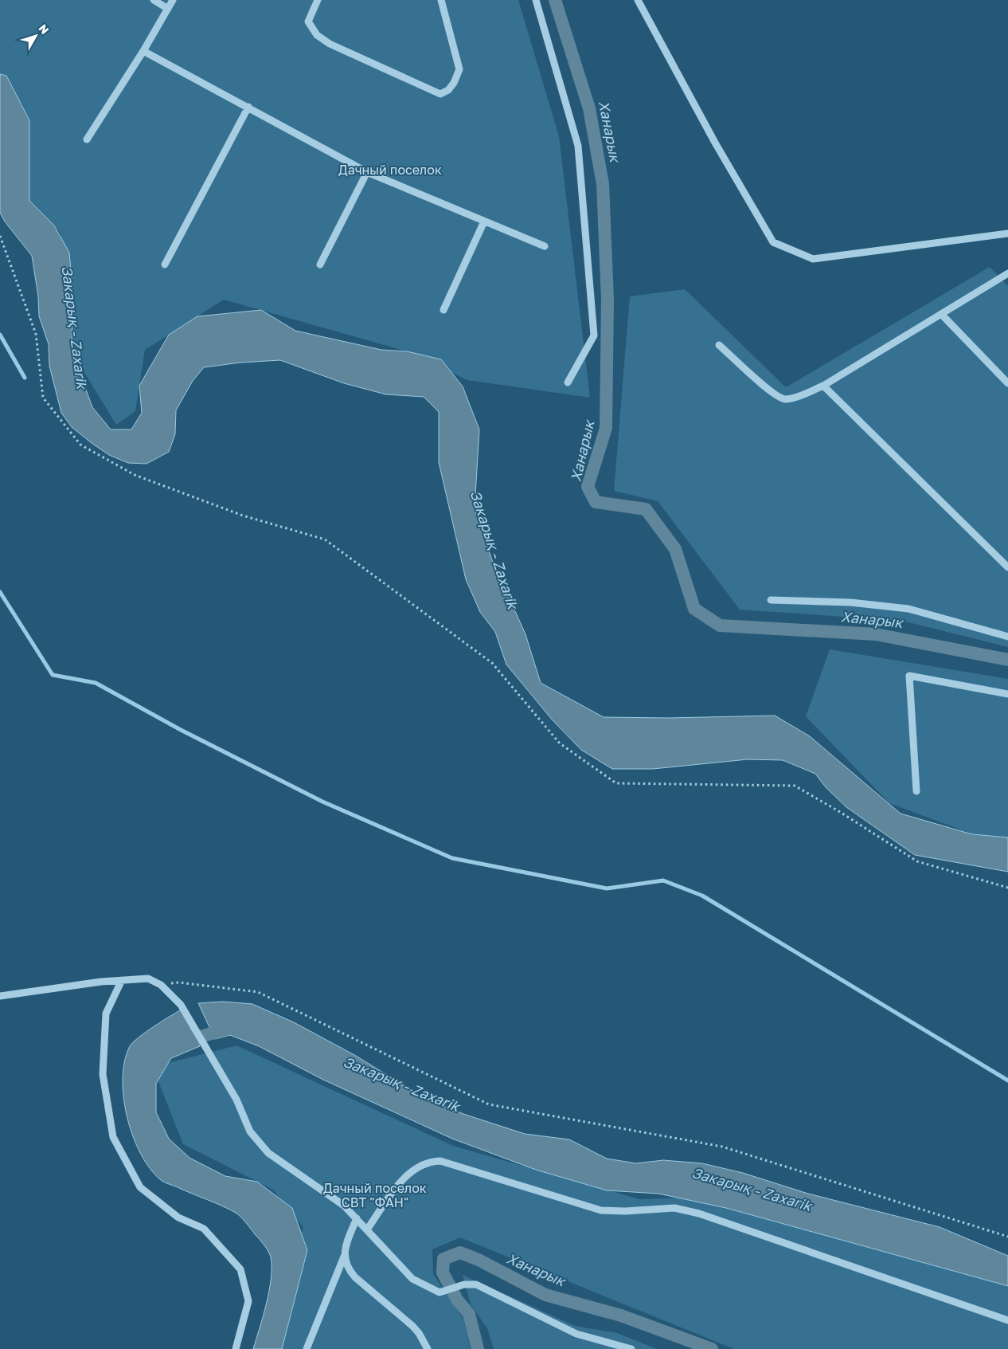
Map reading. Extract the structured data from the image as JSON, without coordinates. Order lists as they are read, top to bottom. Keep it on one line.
{"water":["Ханарык","Закарық - Zaxarik"],"parks":["Дачный поселок","Дачный поселок СВТ \"ФАН\""],"north":"top right"}
